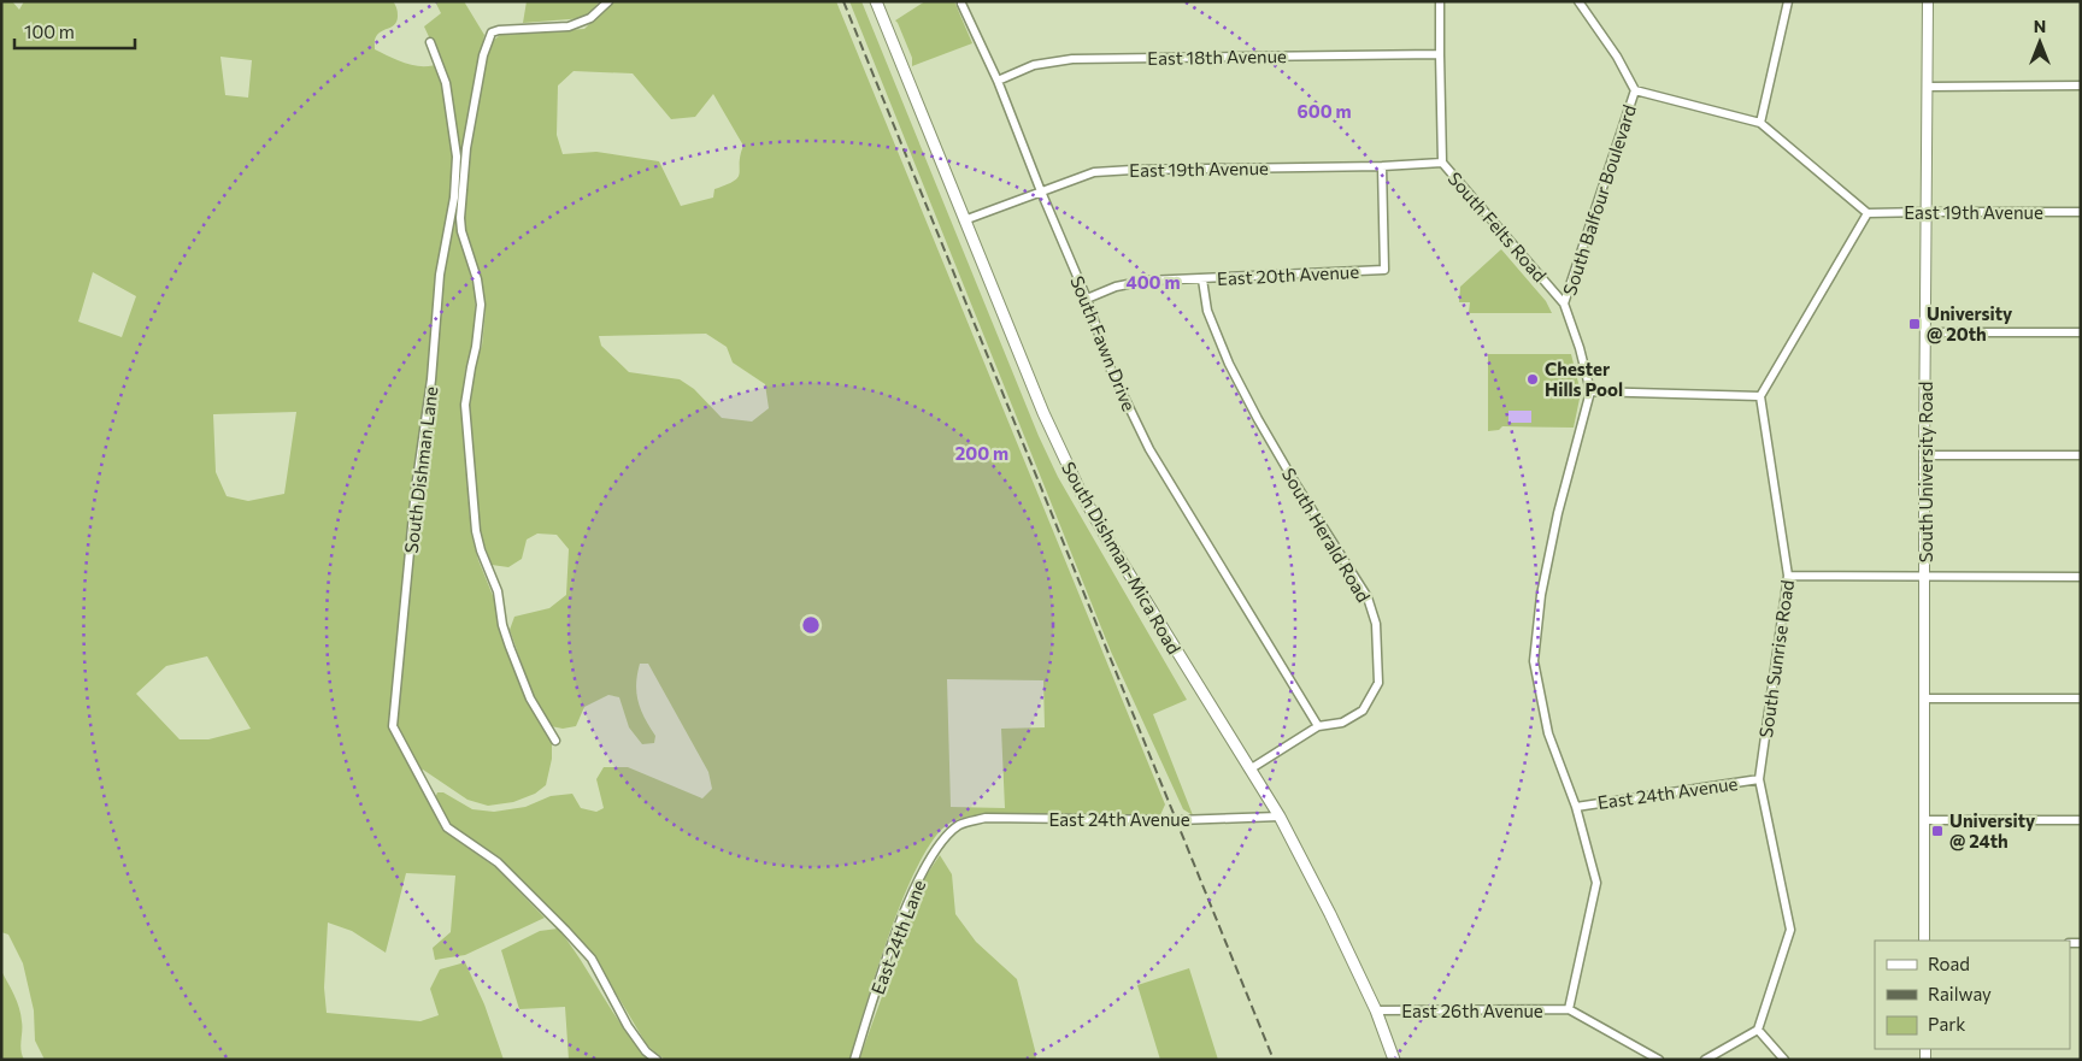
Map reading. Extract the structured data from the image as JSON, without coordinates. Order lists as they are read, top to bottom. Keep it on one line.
{"streets":{"main road":["South Dishman-Mica Road"],"street":["East 18th Avenue","East 19th Avenue","South Balfour Boulevard","South Felts Road","East 20th Avenue","South Fawn Drive","South Dishman Lane","South University Road","South Herald Road","South Sunrise Road","East 24th Avenue","East 24th Lane","East 26th Avenue"]},"crossings":[["East 18th Avenue","South Felts Road"],["East 18th Avenue","South Fawn Drive"],["East 19th Avenue","South Felts Road"],["East 19th Avenue","East 20th Avenue"],["East 19th Avenue","South Fawn Drive"],["East 19th Avenue","South University Road"],["East 19th Avenue","South Dishman-Mica Road"],["South Balfour Boulevard","South Felts Road"],["South Balfour Boulevard","East 24th Avenue"],["South Balfour Boulevard","East 26th Avenue"],["East 20th Avenue","South Fawn Drive"],["East 20th Avenue","South Herald Road"],["South Fawn Drive","South Herald Road"],["South Herald Road","South Dishman-Mica Road"],["South Dishman-Mica Road","East 24th Avenue"],["South Dishman-Mica Road","East 26th Avenue"],["South Sunrise Road","East 24th Avenue"],["East 24th Avenue","East 24th Lane"]],"places":{"transit":["University @ 20th","University @ 24th"],"other":["Chester Hills Pool"]},"legend":["Road","Railway","Park"],"scale_bar":"100 m","north":"top","rings":["600 m","400 m","200 m"]}
